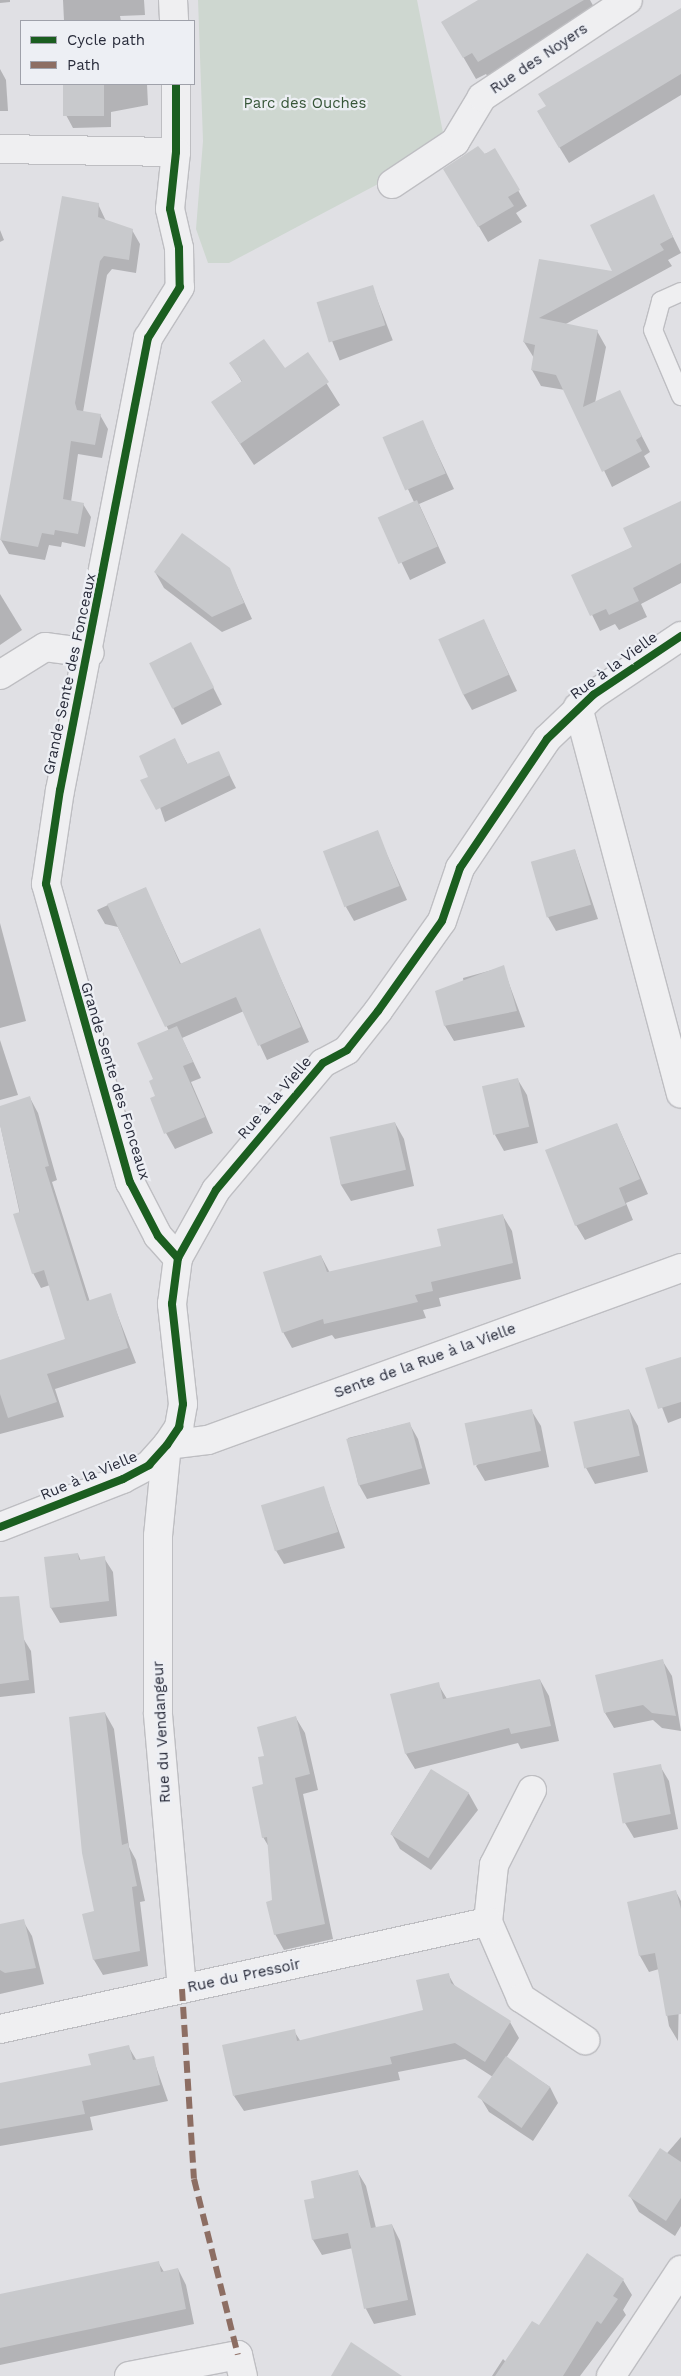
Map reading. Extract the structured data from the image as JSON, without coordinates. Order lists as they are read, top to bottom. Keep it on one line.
{"streets":{"street":["Rue des Noyers","Rue à la Vielle","Grande Sente des Fonceaux","Sente de la Rue à la Vielle","Rue du Vendangeur","Rue du Pressoir"]},"crossings":[["Rue à la Vielle","Grande Sente des Fonceaux"],["Rue à la Vielle","Sente de la Rue à la Vielle"],["Rue à la Vielle","Rue du Vendangeur"],["Sente de la Rue à la Vielle","Rue du Vendangeur"],["Rue du Vendangeur","Rue du Pressoir"]],"parks":["Parc des Ouches"],"legend":["Cycle path","Path"]}
